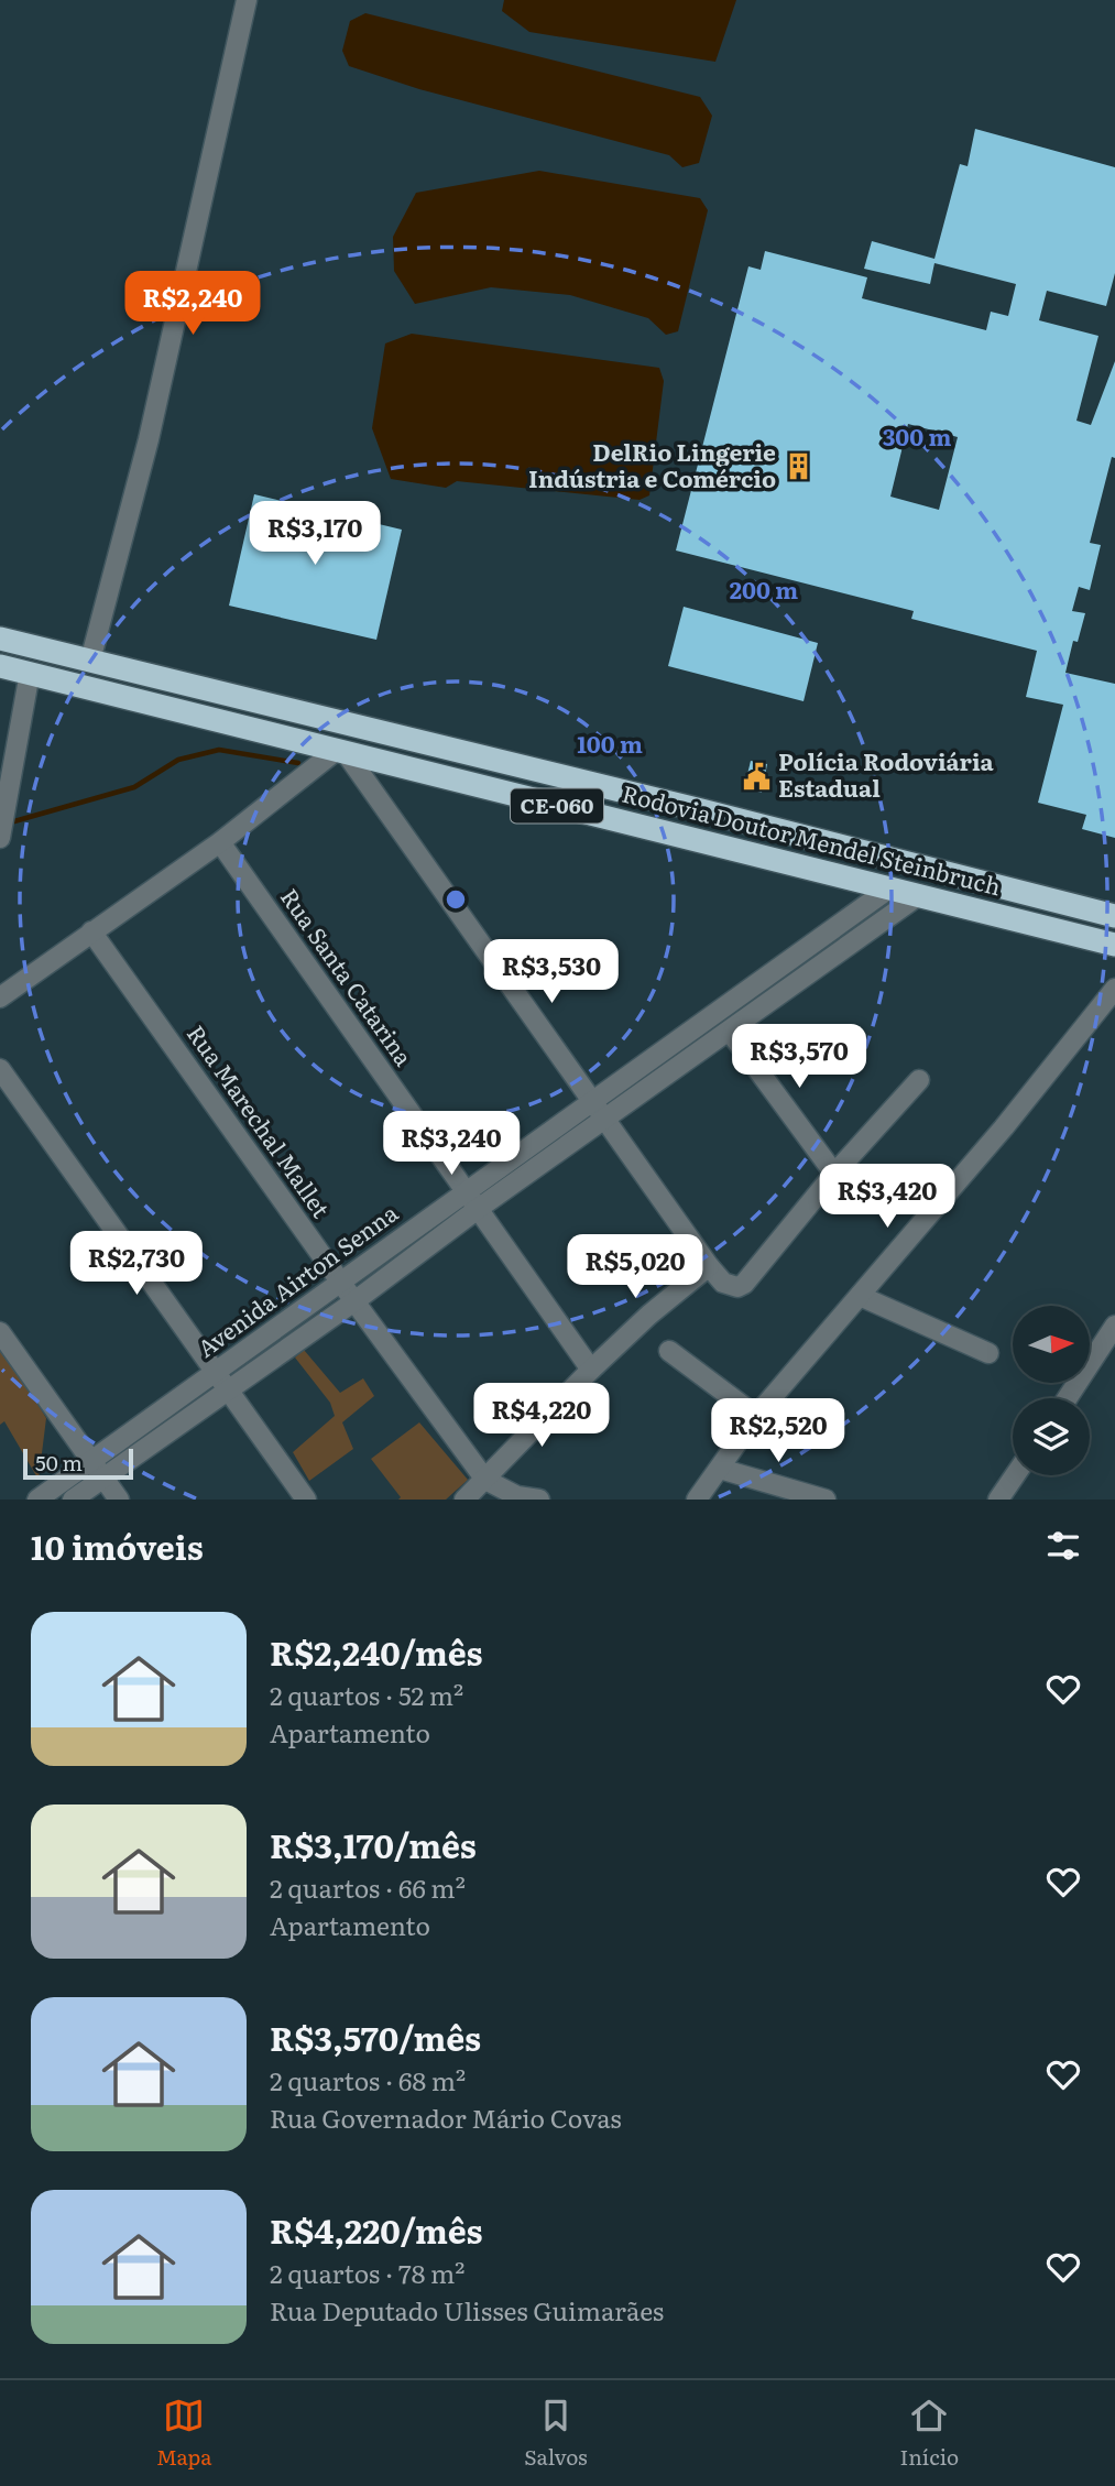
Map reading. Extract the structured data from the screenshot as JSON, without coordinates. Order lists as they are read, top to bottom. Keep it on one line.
{"streets":{"highway":["CE-060","Rodovia Doutor Mendel Steinbruch"],"street":["Rua Santa Catarina","Rua Marechal Mallet","Avenida Airton Senna"]},"crossings":[["Rodovia Doutor Mendel Steinbruch","Avenida Airton Senna"],["Rua Santa Catarina","Avenida Airton Senna"],["Rua Marechal Mallet","Avenida Airton Senna"]],"places":{"building":["DelRio Lingerie Indústria e Comércio"],"public building":["Polícia Rodoviária Estadual"]},"scale_bar":"50 m","north":"right","page":{"price":["R$2,240","R$3,170","R$3,530","R$3,570","R$3,240","R$3,420","R$2,730","R$5,020","R$4,220","R$2,520"],"scale":"50 m","heading":"10 imóveis","list":[{"name":"R$2,240/mês","note":"2 quartos · 52 m² · Apartamento"},{"name":"R$3,170/mês","note":"2 quartos · 66 m² · Apartamento"},{"name":"R$3,570/mês","note":"2 quartos · 68 m² · Rua Governador Mário Covas"},{"name":"R$4,220/mês","note":"2 quartos · 78 m² · Rua Deputado Ulisses Guimarães"}],"tabs":["Mapa","Salvos","Início"]},"rings":["300 m","200 m","100 m"]}
